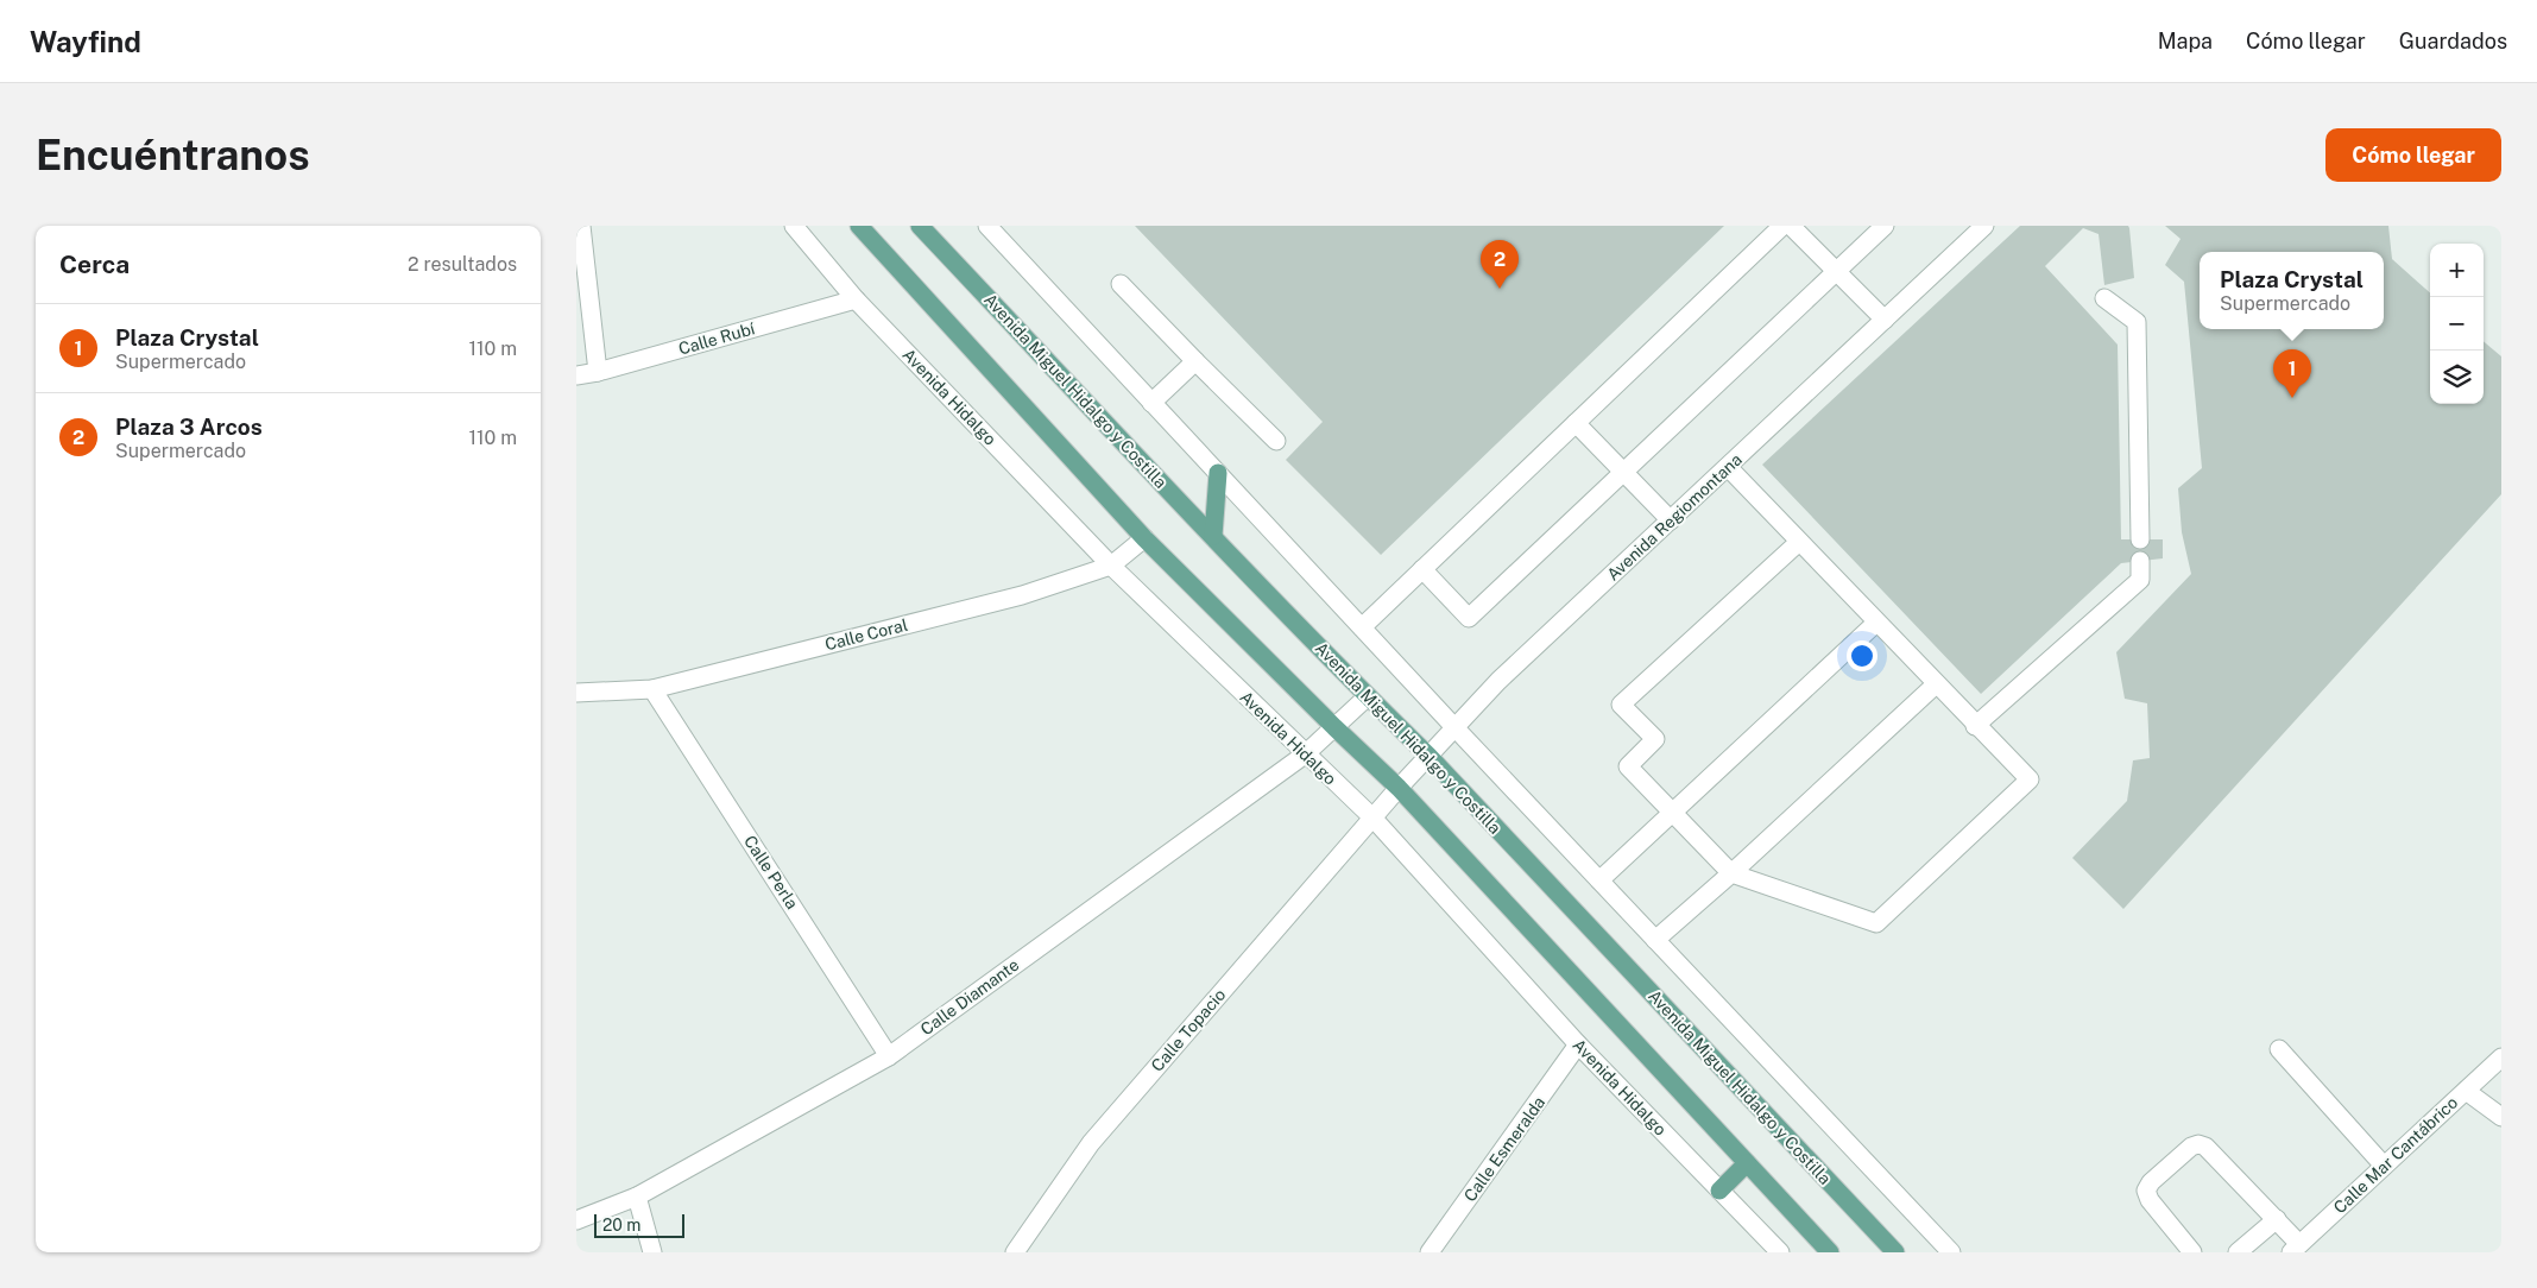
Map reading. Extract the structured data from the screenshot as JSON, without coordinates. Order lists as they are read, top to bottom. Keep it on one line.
{"streets":{"main road":["Avenida Miguel Hidalgo y Costilla"],"street":["Calle Rubí","Avenida Hidalgo","Avenida Regiomontana","Calle Coral","Calle Perla","Calle Diamante","Calle Topacio","Calle Esmeralda","Calle Mar Cantábrico"]},"crossings":[["Calle Rubí","Avenida Hidalgo"],["Avenida Miguel Hidalgo y Costilla","Avenida Regiomontana"],["Avenida Miguel Hidalgo y Costilla","Calle Diamante"],["Avenida Hidalgo","Avenida Regiomontana"],["Avenida Hidalgo","Calle Coral"],["Avenida Hidalgo","Calle Diamante"],["Avenida Hidalgo","Calle Topacio"],["Avenida Hidalgo","Calle Esmeralda"],["Avenida Regiomontana","Calle Topacio"],["Calle Coral","Calle Perla"],["Calle Perla","Calle Diamante"]],"scale_bar":"20 m","page":{"header":"Wayfind","nav":["Mapa","Cómo llegar","Guardados"],"buttons":"Cómo llegar","title":"Encuéntranos","heading":["Cerca","2 resultados"],"pins":["2","1"],"map_buttons":["+","−"],"popup":["Plaza Crystal","Supermercado"],"list":[{"mark":"1","name":"Plaza Crystal","note":"Supermercado","value":"110 m"},{"mark":"2","name":"Plaza 3 Arcos","note":"Supermercado","value":"110 m"}],"scale":"20 m"}}
